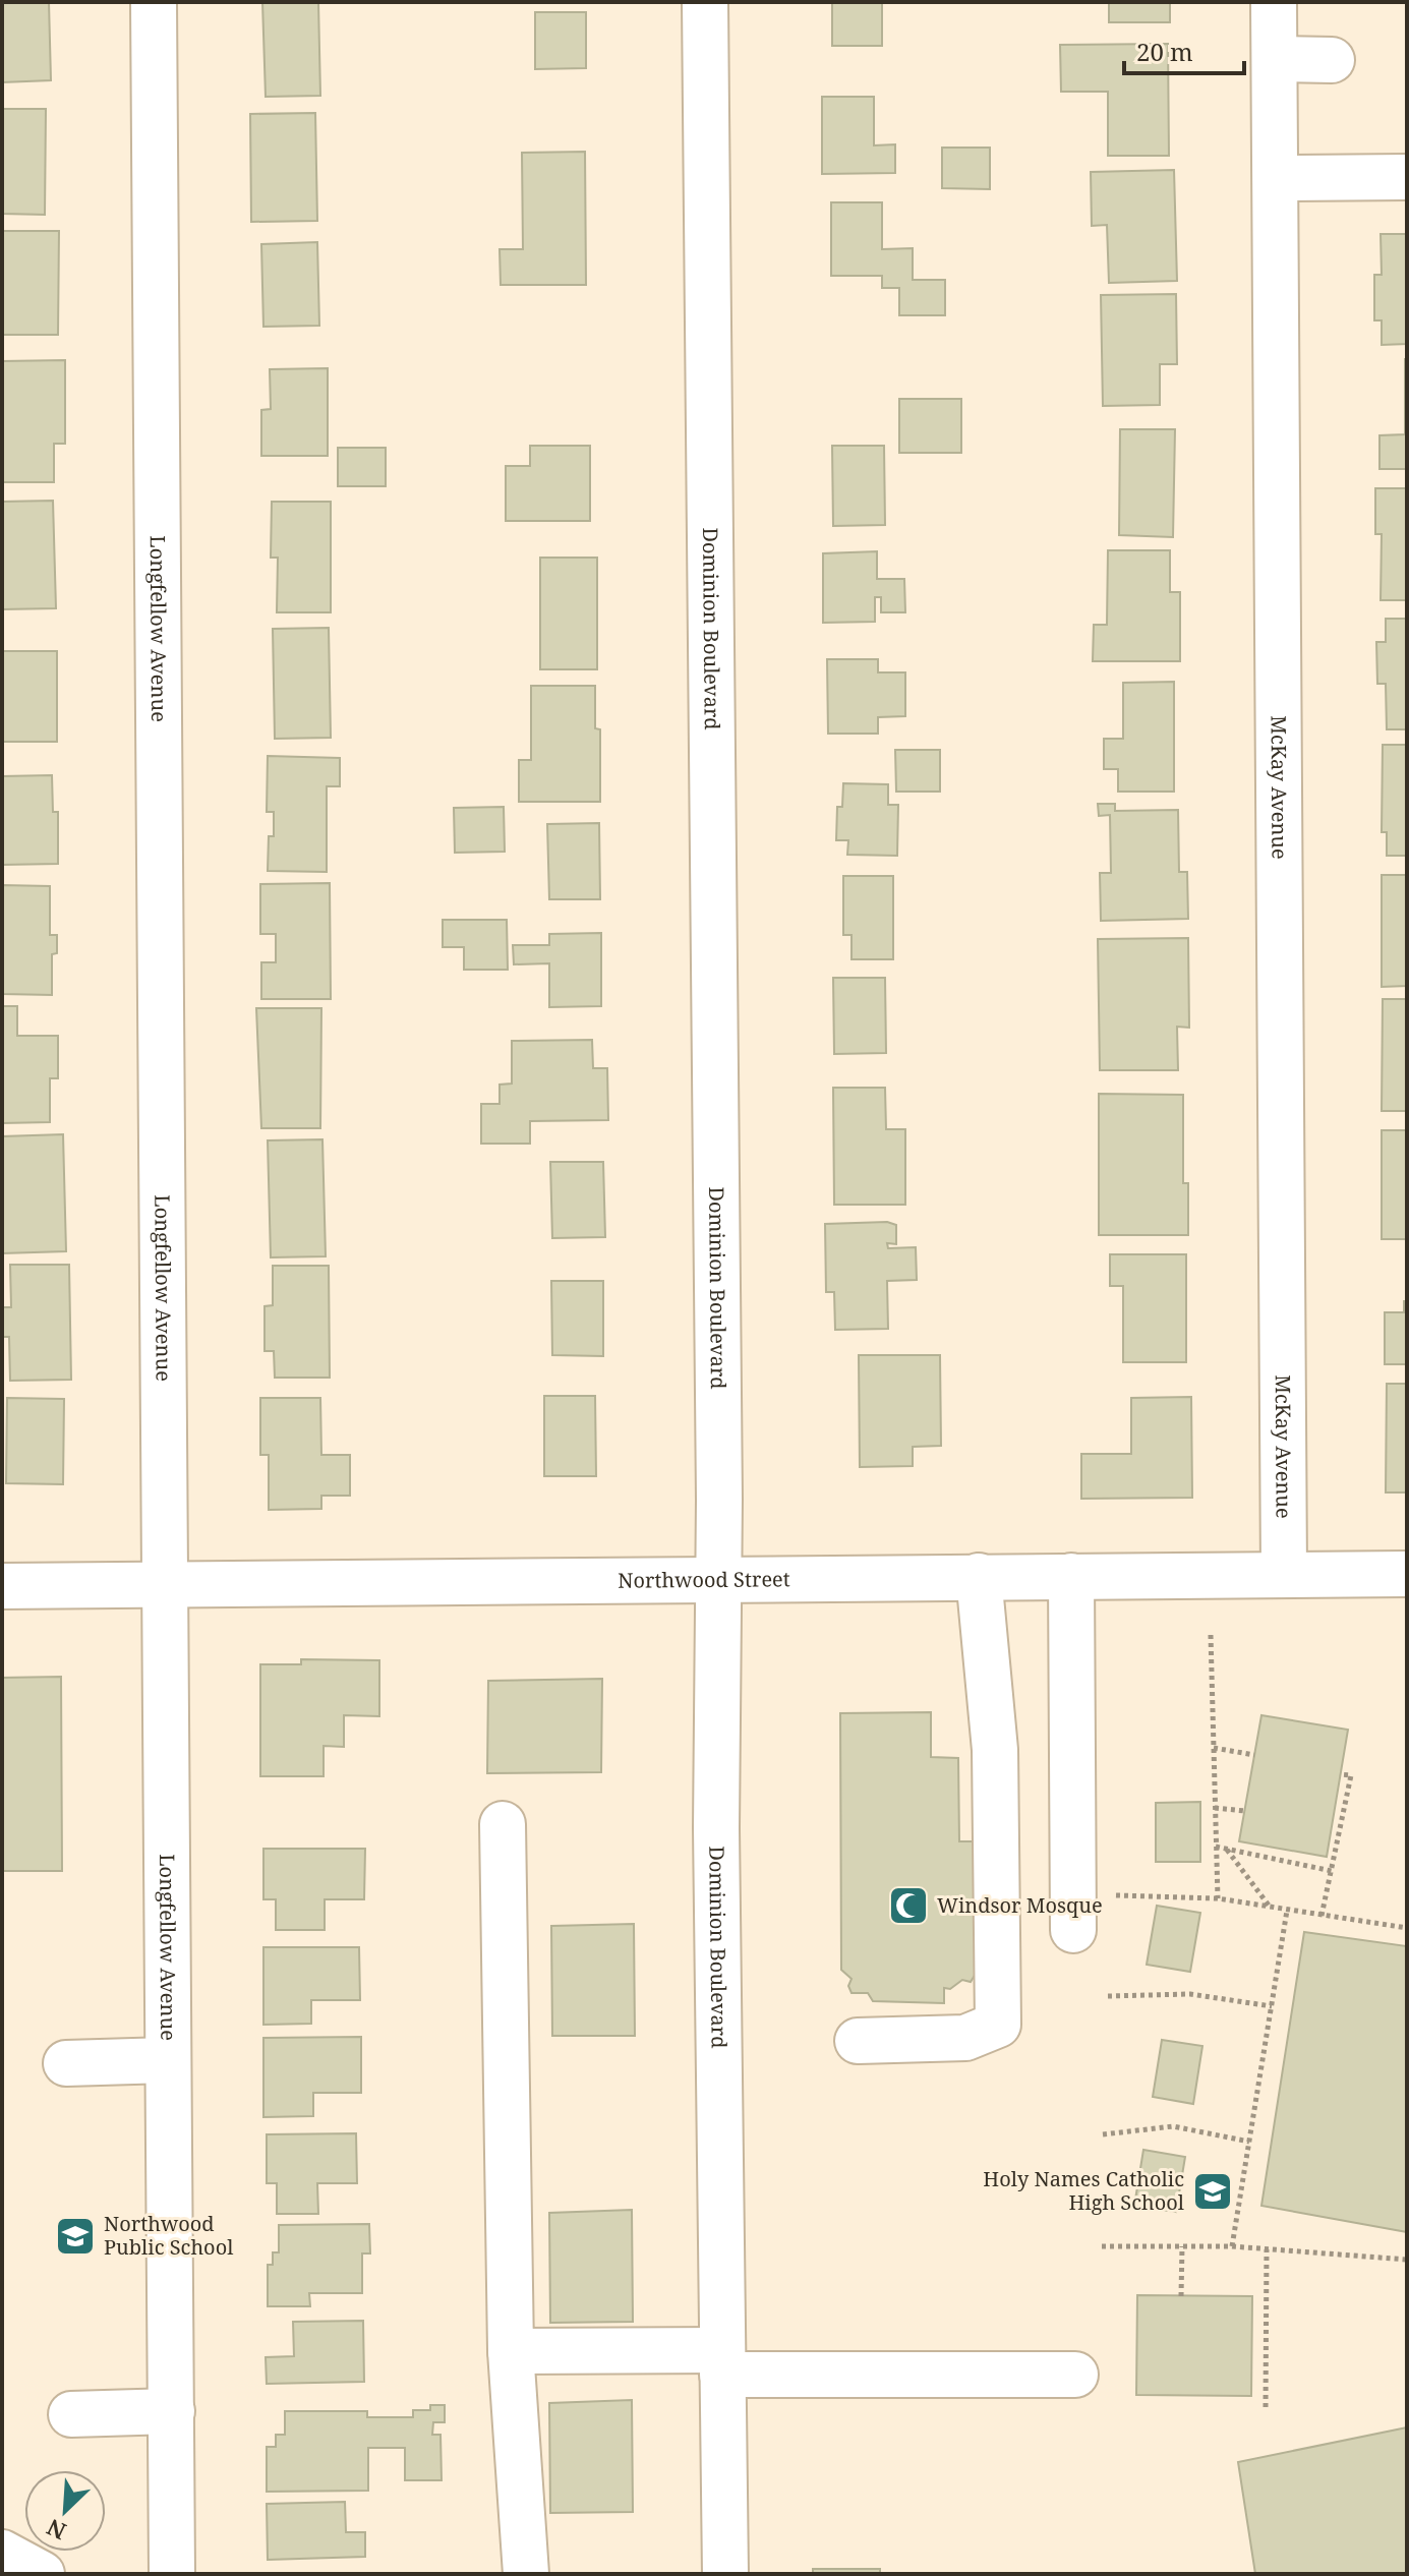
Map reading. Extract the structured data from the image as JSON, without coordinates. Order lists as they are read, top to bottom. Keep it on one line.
{"streets":{"street":["Longfellow Avenue","Dominion Boulevard","McKay Avenue","Northwood Street"]},"crossings":[["Longfellow Avenue","Northwood Street"],["Dominion Boulevard","Northwood Street"],["McKay Avenue","Northwood Street"]],"places":{"mosque":["Windsor Mosque"],"school or university":["Holy Names Catholic High School","Northwood Public School"]},"scale_bar":"20 m","north":"bottom left"}
